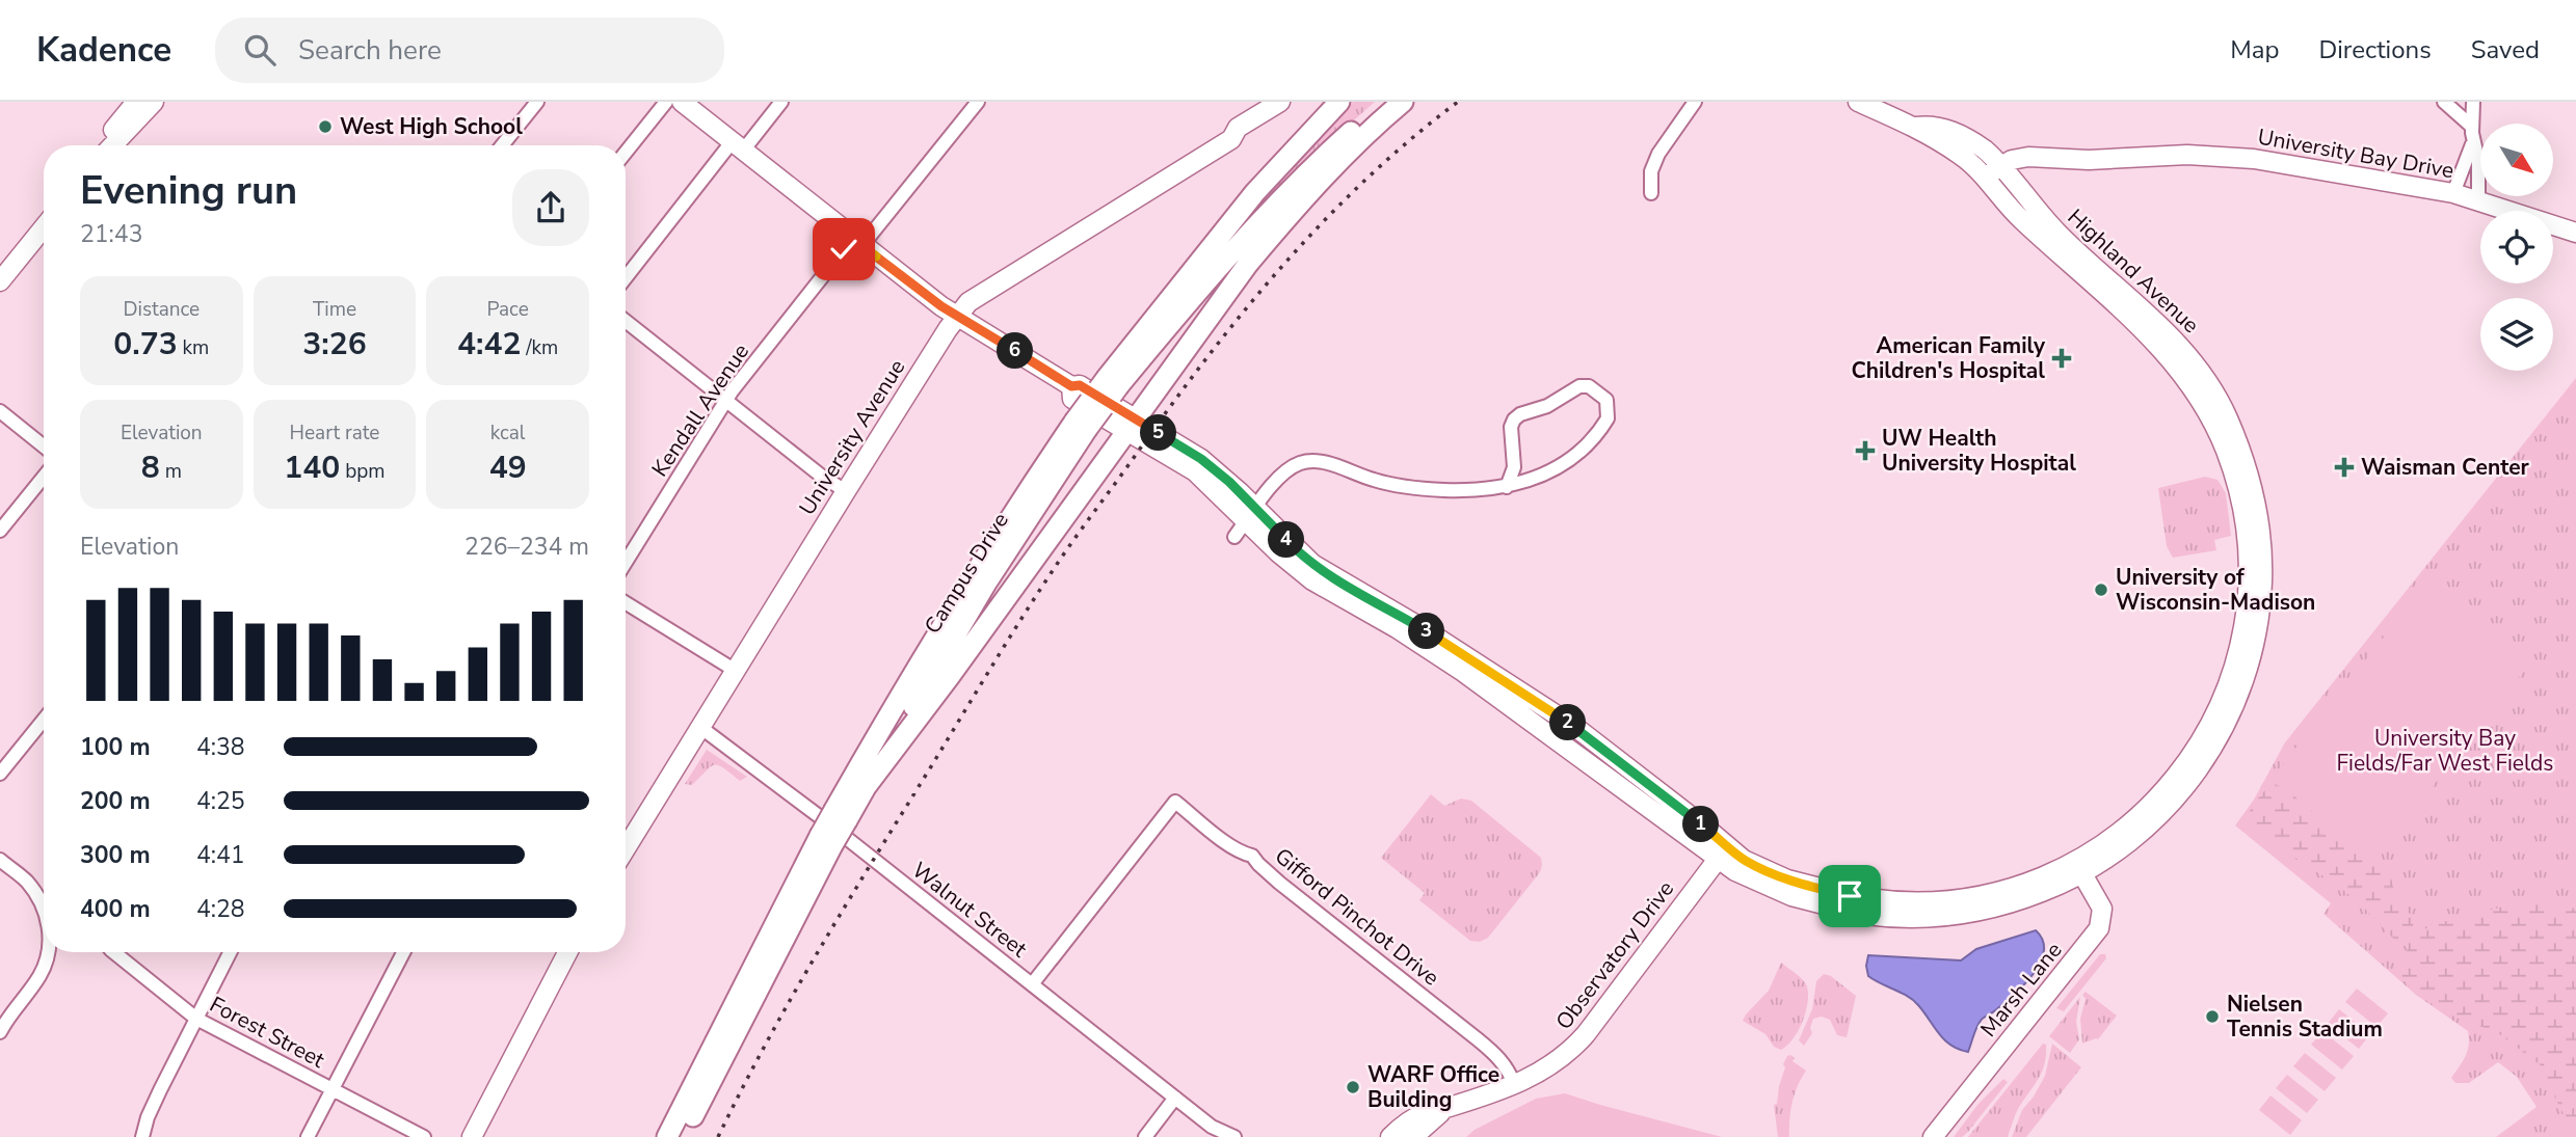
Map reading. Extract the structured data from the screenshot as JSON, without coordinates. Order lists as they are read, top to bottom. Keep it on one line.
{"streets":{"main road":["Campus Drive"],"street":["University Bay Drive","Highland Avenue","Kendall Avenue","University Avenue","Walnut Street","Gifford Pinchot Drive","Observatory Drive","Marsh Lane","Forest Street"]},"crossings":[["University Bay Drive","Highland Avenue"],["Highland Avenue","Kendall Avenue"],["Highland Avenue","University Avenue"],["Highland Avenue","Observatory Drive"],["Highland Avenue","Marsh Lane"],["University Avenue","Walnut Street"],["Walnut Street","Gifford Pinchot Drive"],["Gifford Pinchot Drive","Observatory Drive"]],"parks":["University Bay Fields/Far West Fields"],"places":{"other":["West High School","University of Wisconsin-Madison","Nielsen Tennis Stadium","WARF Office Building"],"health":["American Family Children's Hospital","UW Health University Hospital","Waisman Center"]},"north":"bottom right","page":{"header":"Kadence","search":"Search here","nav":["Map","Directions","Saved"],"heading":["Evening run","21:43"],"stats":[["Distance","0.73 km"],["Time","3:26"],["Pace","4:42 /km"],["Elevation","8 m"],["Heart rate","140 bpm"],["kcal","49"]],"pins":["6","5","4","3","2","1"],"chart":["Elevation","226–234 m"],"list":[{"name":"100 m","note":"4:38"},{"name":"200 m","note":"4:25"},{"name":"300 m","note":"4:41"},{"name":"400 m","note":"4:28"}]}}
